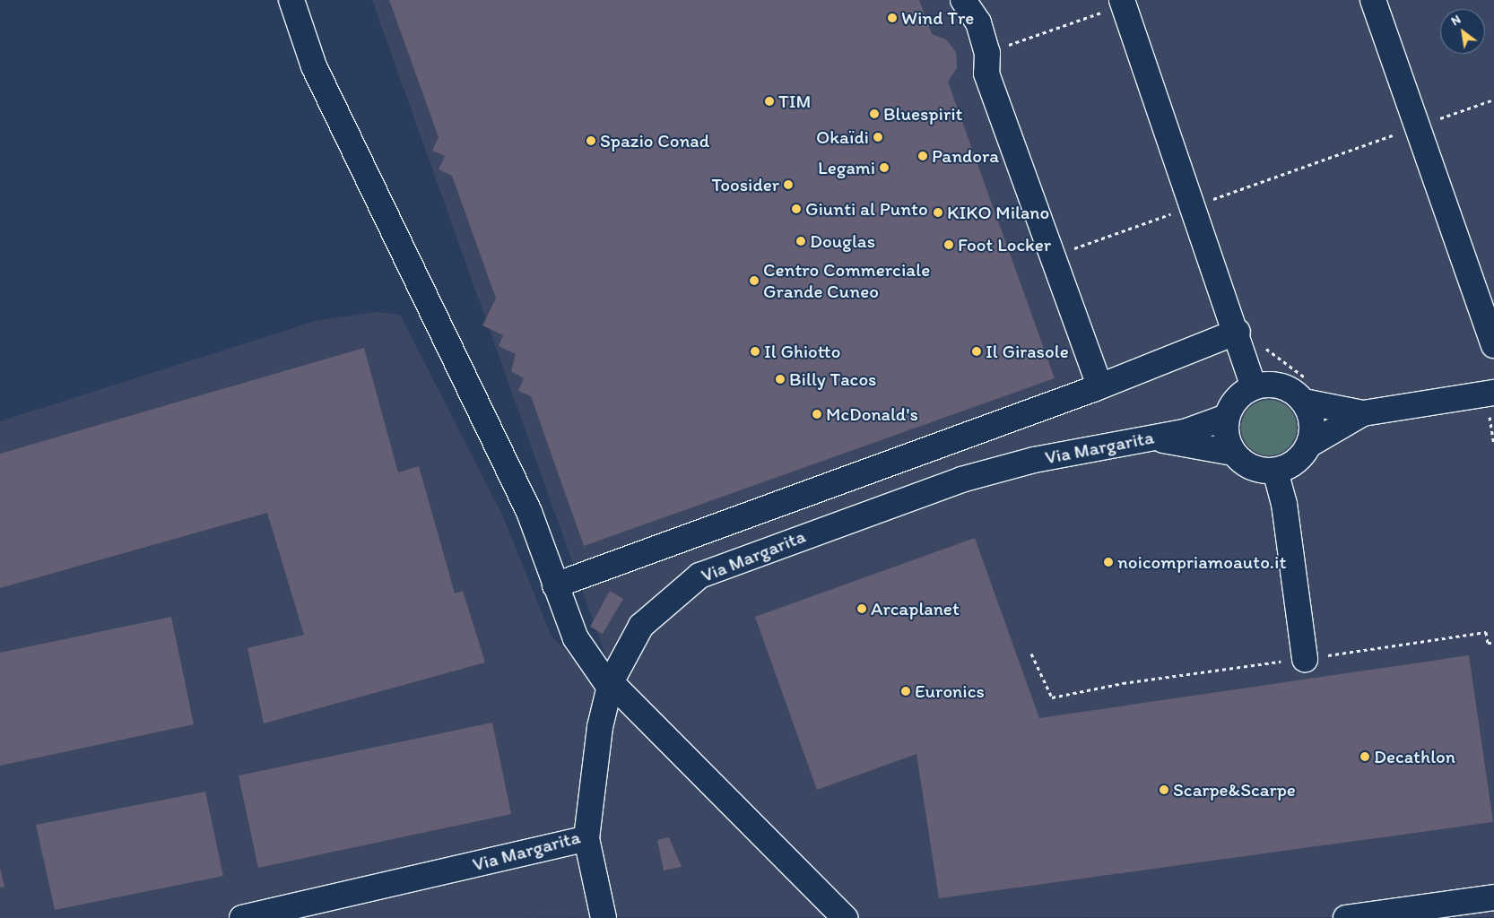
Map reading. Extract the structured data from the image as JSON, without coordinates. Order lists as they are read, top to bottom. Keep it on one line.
{"streets":{"street":["Via Margarita"]},"places":["Wind Tre","TIM","Bluespirit","Okaïdi","Spazio Conad","Pandora","Legami","Toosider","Giunti al Punto","KIKO Milano","Douglas","Foot Locker","Centro Commerciale Grande Cuneo","Il Ghiotto","Il Girasole","Billy Tacos","McDonald's","noicompriamoauto.it","Arcaplanet","Euronics","Decathlon","Scarpe&Scarpe"],"north":"top left"}
